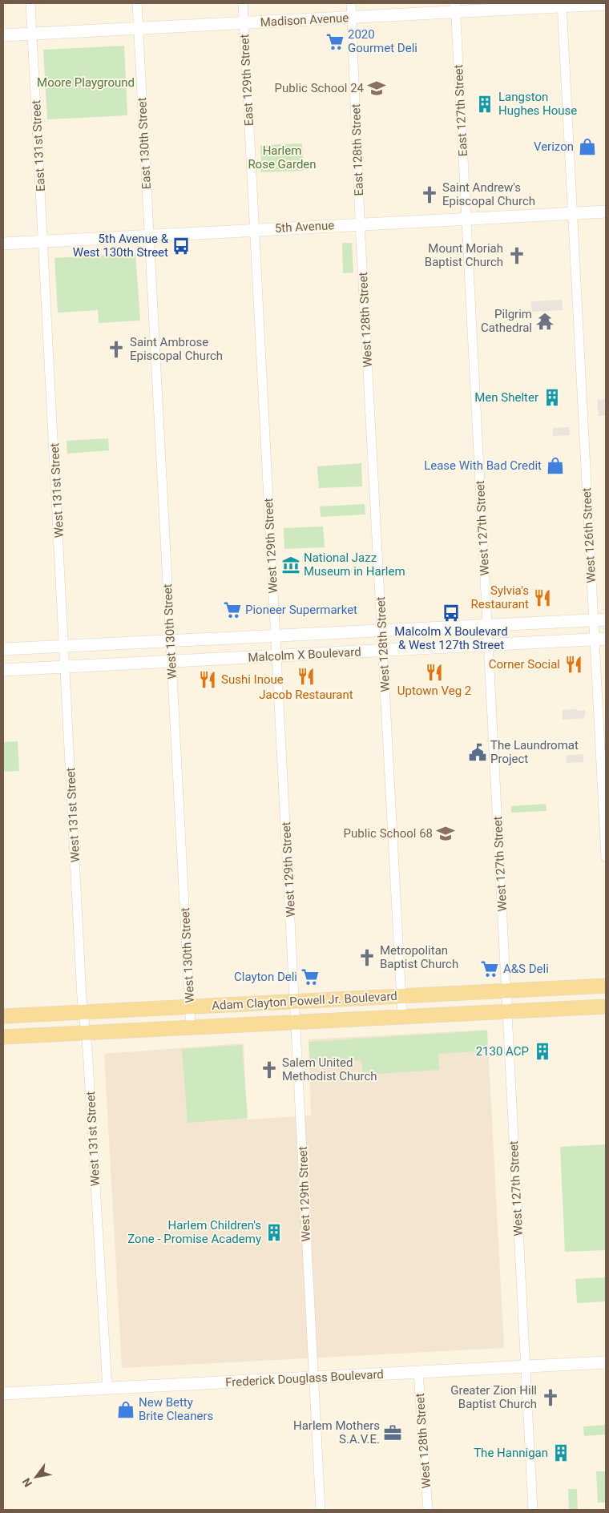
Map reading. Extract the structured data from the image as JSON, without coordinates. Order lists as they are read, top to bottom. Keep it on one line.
{"streets":{"main road":["Madison Avenue","5th Avenue","Malcolm X Boulevard","Adam Clayton Powell Jr. Boulevard","Frederick Douglass Boulevard"],"street":["East 129th Street","East 127th Street","East 130th Street","East 131st Street","East 128th Street","West 128th Street","West 131st Street","West 127th Street","West 126th Street","West 129th Street","West 130th Street"]},"crossings":[["Madison Avenue","East 129th Street"],["Madison Avenue","East 127th Street"],["Madison Avenue","East 130th Street"],["Madison Avenue","East 131st Street"],["Madison Avenue","East 128th Street"],["Madison Avenue","West 126th Street"],["East 129th Street","5th Avenue"],["East 129th Street","West 129th Street"],["East 127th Street","5th Avenue"],["East 127th Street","West 127th Street"],["East 130th Street","5th Avenue"],["East 130th Street","West 130th Street"],["East 131st Street","5th Avenue"],["East 131st Street","West 131st Street"],["East 128th Street","5th Avenue"],["East 128th Street","West 128th Street"],["5th Avenue","West 128th Street"],["5th Avenue","West 131st Street"],["5th Avenue","West 127th Street"],["5th Avenue","West 126th Street"],["5th Avenue","West 129th Street"],["5th Avenue","West 130th Street"],["West 128th Street","Malcolm X Boulevard"],["West 128th Street","Adam Clayton Powell Jr. Boulevard"],["West 128th Street","Frederick Douglass Boulevard"],["West 131st Street","Malcolm X Boulevard"],["West 131st Street","Adam Clayton Powell Jr. Boulevard"],["West 131st Street","Frederick Douglass Boulevard"],["West 127th Street","Malcolm X Boulevard"],["West 127th Street","Adam Clayton Powell Jr. Boulevard"],["West 127th Street","Frederick Douglass Boulevard"],["West 126th Street","Malcolm X Boulevard"],["West 129th Street","Malcolm X Boulevard"],["West 129th Street","Adam Clayton Powell Jr. Boulevard"],["West 129th Street","Frederick Douglass Boulevard"],["West 130th Street","Malcolm X Boulevard"],["West 130th Street","Adam Clayton Powell Jr. Boulevard"]],"parks":["Moore Playground","Harlem Rose Garden"],"places":{"supermarket":["2020 Gourmet Deli","Pioneer Supermarket","A&S Deli","Clayton Deli"],"school or university":["Public School 24","Public School 68"],"building":["Langston Hughes House","Men Shelter","2130 ACP","Harlem Children's Zone - Promise Academy","The Hannigan"],"shop":["Verizon","Lease With Bad Credit","New Betty Brite Cleaners"],"church":["Saint Andrew's Episcopal Church","Mount Moriah Baptist Church","Saint Ambrose Episcopal Church","Metropolitan Baptist Church","Salem United Methodist Church","Greater Zion Hill Baptist Church"],"bus stop":["5th Avenue & West 130th Street","Malcolm X Boulevard & West 127th Street"],"temple":["Pilgrim Cathedral"],"museum":["National Jazz Museum in Harlem"],"restaurant":["Sylvia's Restaurant","Corner Social","Uptown Veg 2","Jacob Restaurant","Sushi Inoue"],"public building":["The Laundromat Project"],"office":["Harlem Mothers S.A.V.E."]},"north":"bottom left"}
